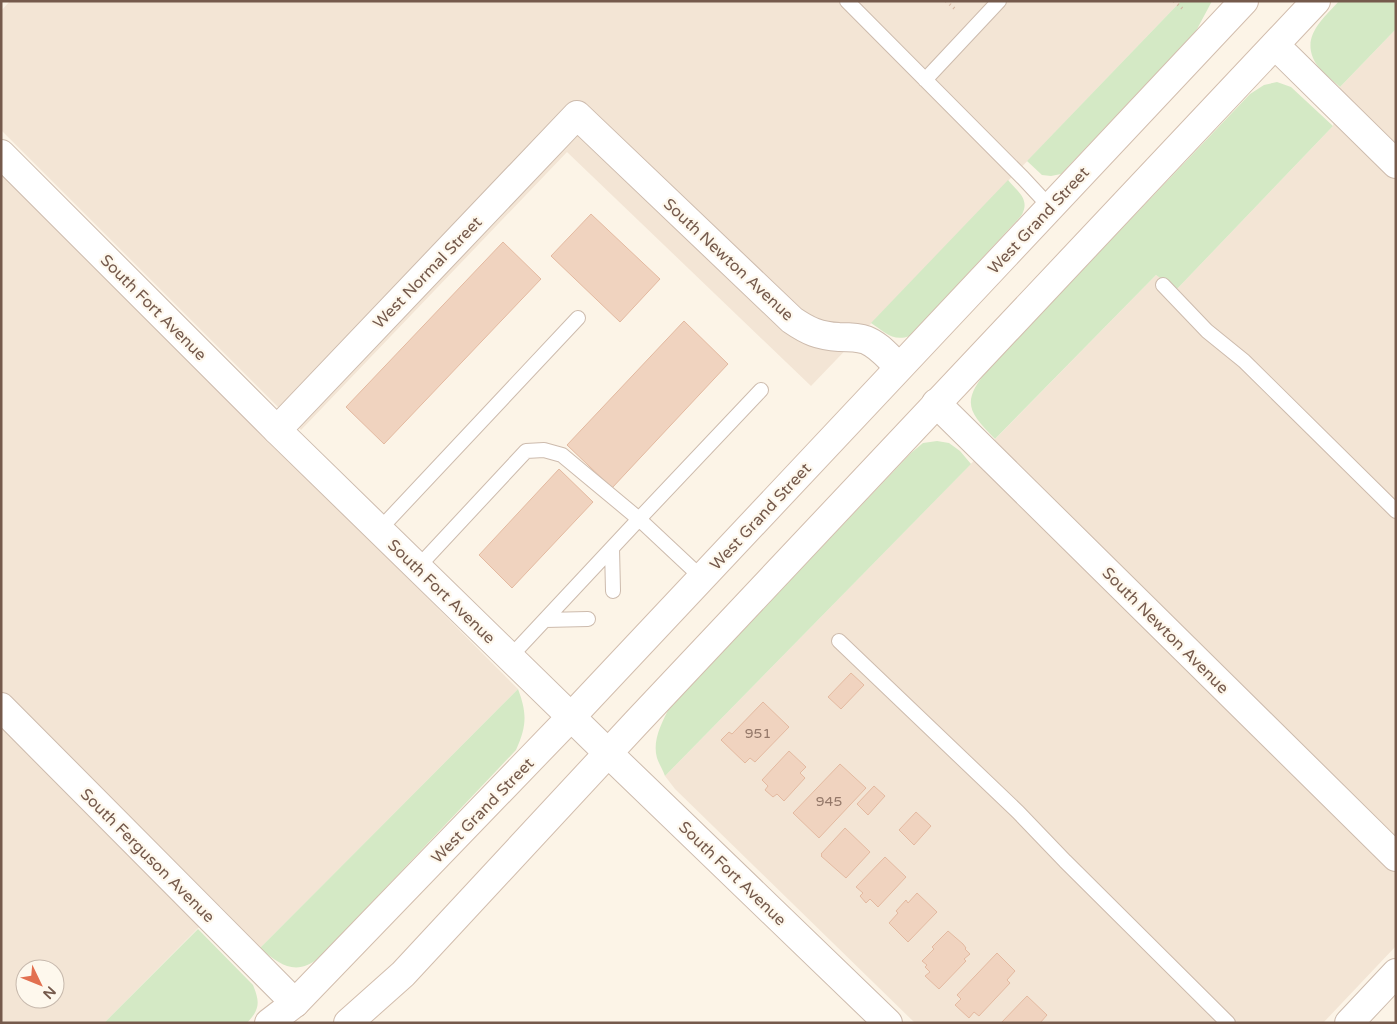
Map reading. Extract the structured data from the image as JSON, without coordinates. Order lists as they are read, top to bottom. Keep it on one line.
{"streets":{"street":["West Grand Street","South Newton Avenue","West Normal Street","South Fort Avenue","South Ferguson Avenue"]},"crossings":[["West Grand Street","South Newton Avenue"],["West Grand Street","South Fort Avenue"],["West Grand Street","South Ferguson Avenue"],["South Newton Avenue","West Normal Street"],["West Normal Street","South Fort Avenue"]],"house_numbers":["951","945"],"north":"bottom right"}
